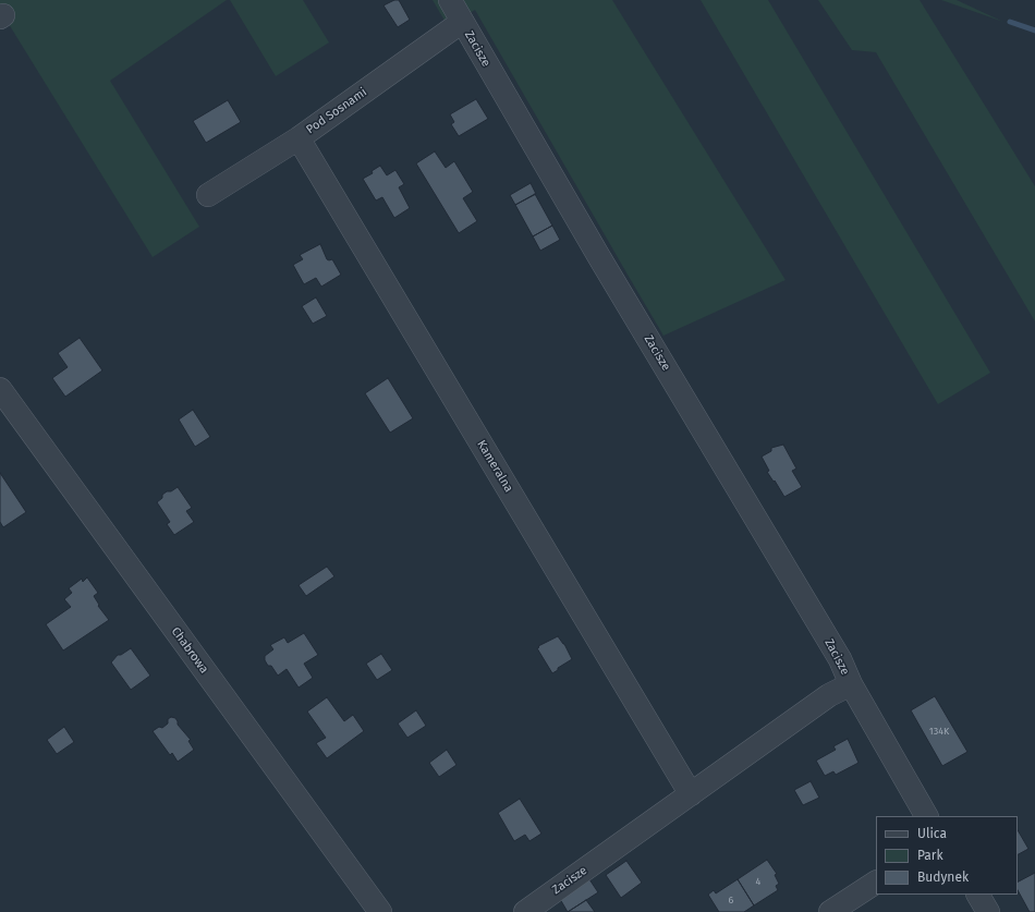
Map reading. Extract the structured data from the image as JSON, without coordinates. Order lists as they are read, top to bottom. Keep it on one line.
{"streets":{"street":["Zacisze","Pod Sosnami","Kameralna","Chabrowa"]},"crossings":[["Zacisze","Pod Sosnami"],["Zacisze","Kameralna"],["Pod Sosnami","Kameralna"]],"house_numbers":["134K","4","6"],"legend":["Ulica","Park","Budynek"]}
